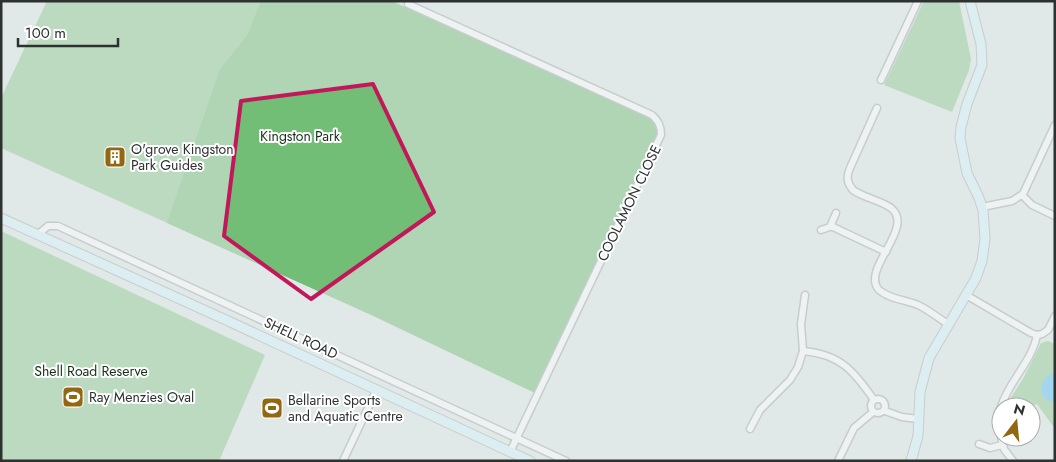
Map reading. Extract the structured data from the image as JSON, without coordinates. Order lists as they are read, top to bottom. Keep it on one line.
{"streets":{"main road":["SHELL ROAD"],"street":["COOLAMON CLOSE"]},"crossings":[["COOLAMON CLOSE","SHELL ROAD"]],"parks":["Kingston Park","Shell Road Reserve"],"places":{"building":["O'grove Kingston Park Guides"],"sports":["Ray Menzies Oval","Bellarine Sports and Aquatic Centre"]},"scale_bar":"100 m","north":"top"}
